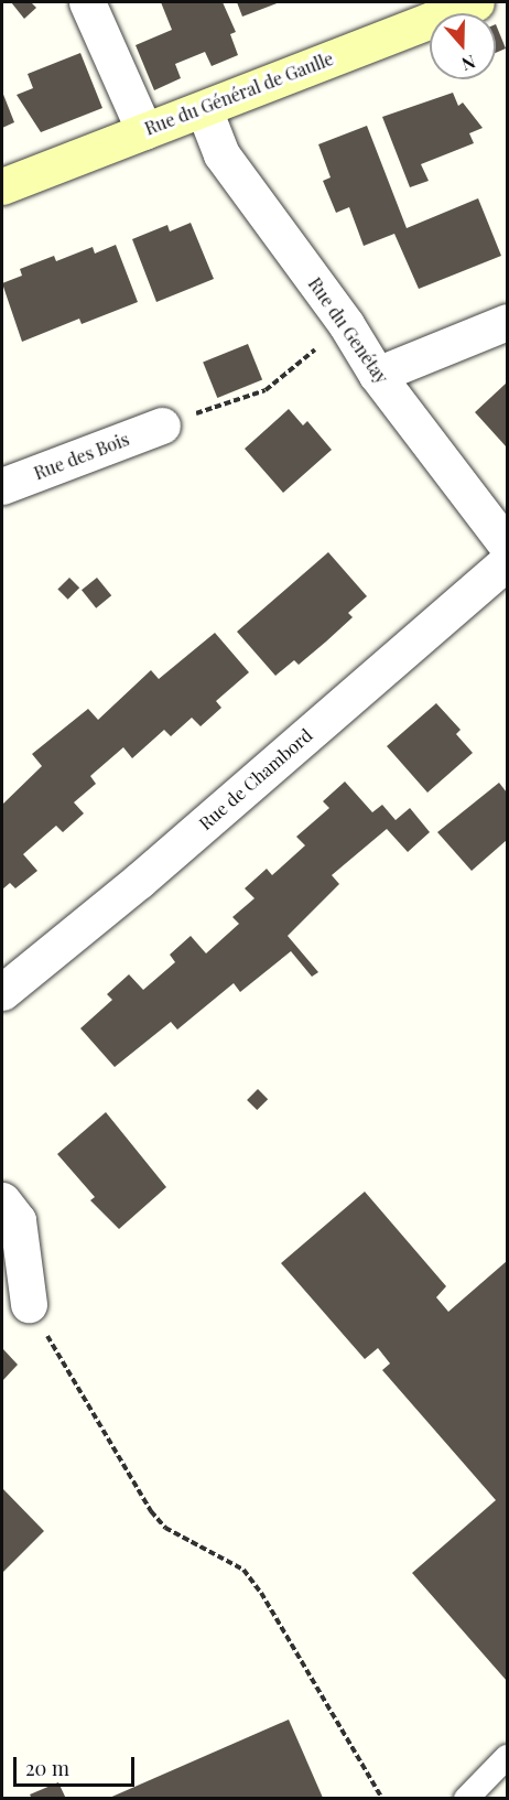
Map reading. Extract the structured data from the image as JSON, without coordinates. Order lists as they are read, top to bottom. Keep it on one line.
{"streets":{"street":["Rue du Général de Gaulle","Rue du Genétay","Rue des Bois","Rue de Chambord"]},"crossings":[["Rue du Général de Gaulle","Rue du Genétay"]],"scale_bar":"20 m","north":"bottom"}
